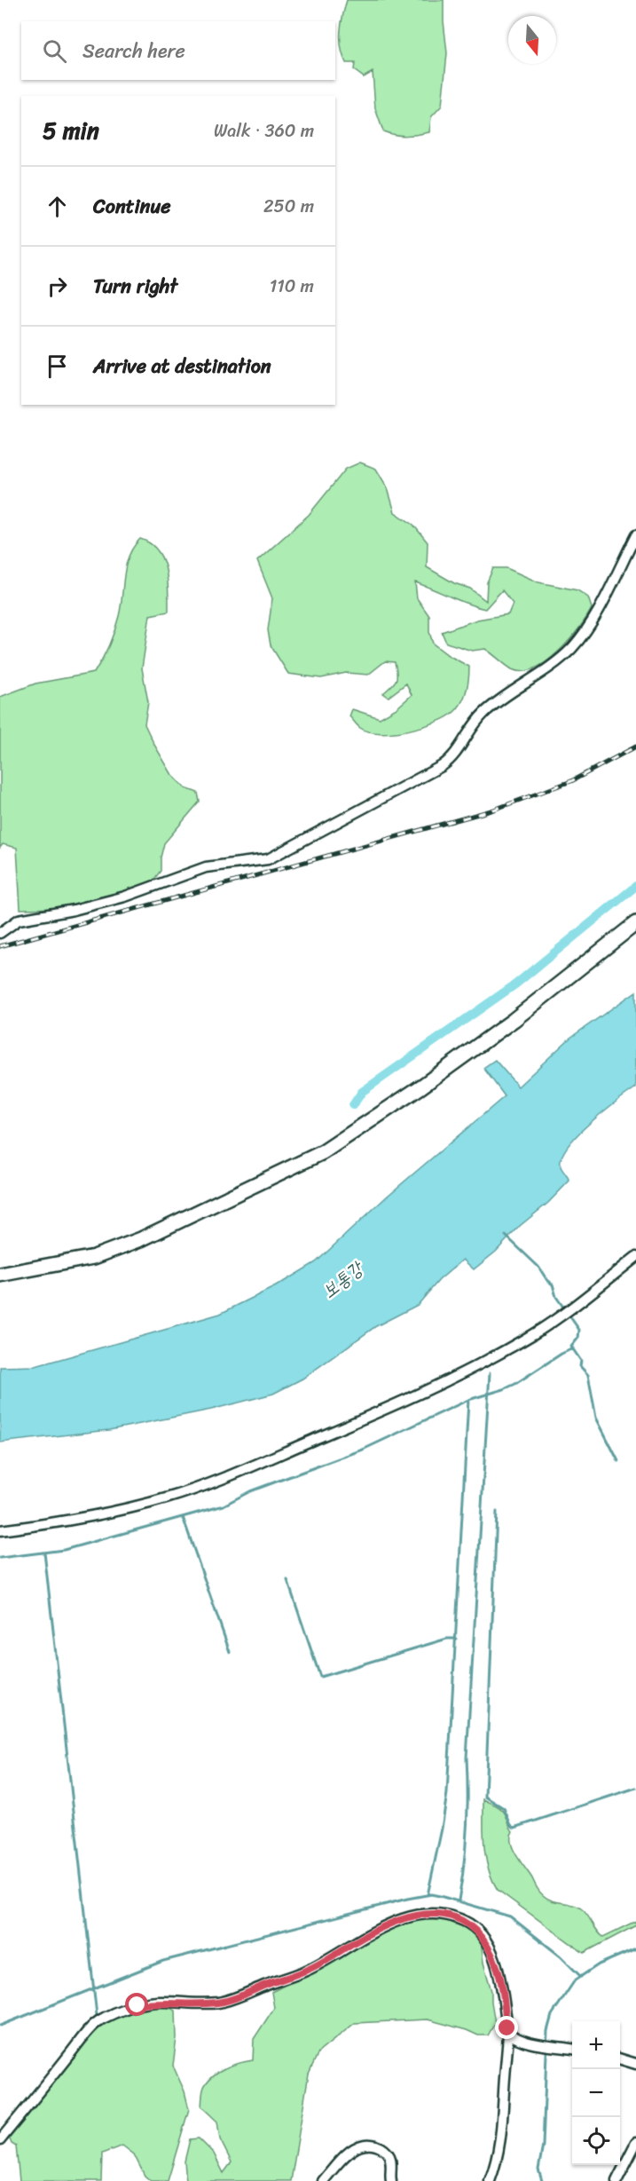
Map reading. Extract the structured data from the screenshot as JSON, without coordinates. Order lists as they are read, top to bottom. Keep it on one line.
{"water":["보통강"],"north":"bottom","page":{"search":"Search here","heading":["5 min","Walk · 360 m"],"list":[["Continue","250 m"],["Turn right","110 m"],"Arrive at destination"],"map_buttons":["+","−"]}}
